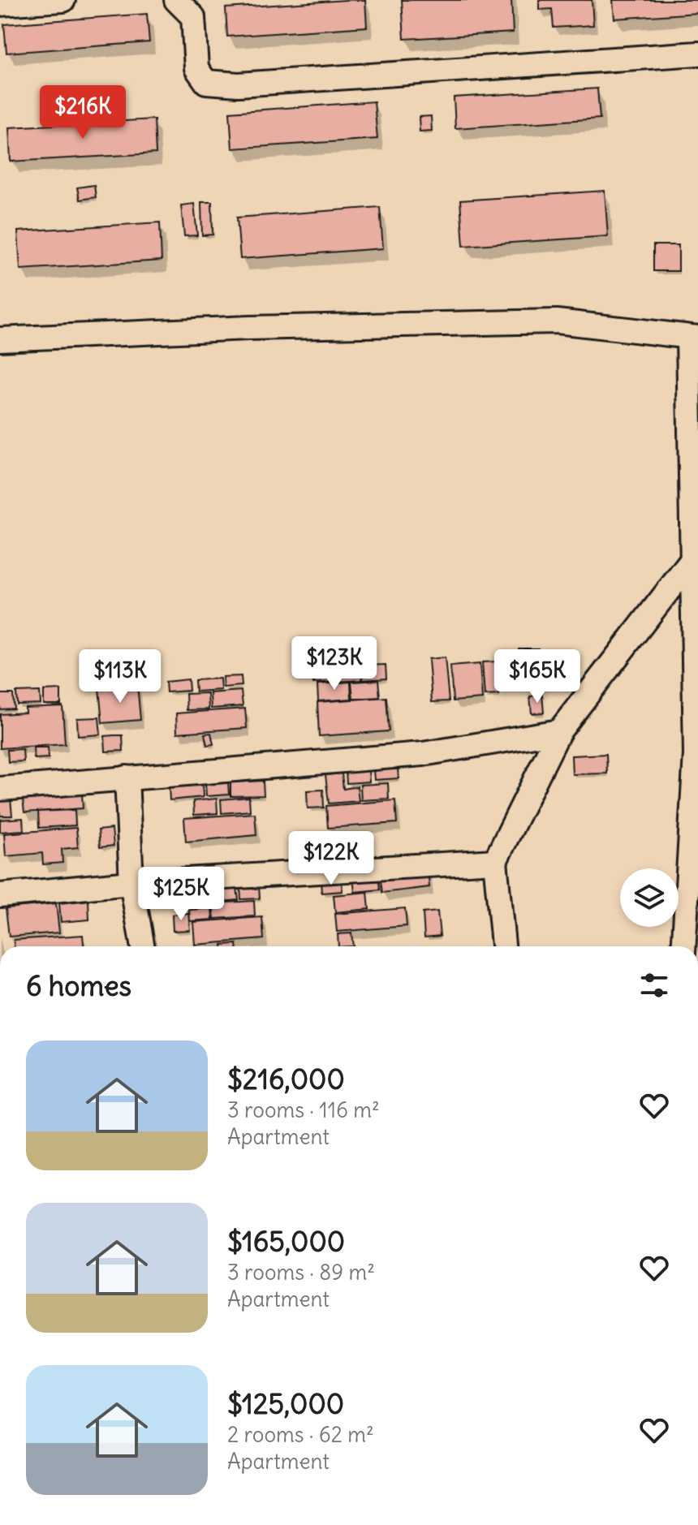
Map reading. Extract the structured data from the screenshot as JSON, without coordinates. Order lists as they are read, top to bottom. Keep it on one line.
{"page":{"price":["$216K","$123K","$113K","$165K","$122K","$125K"],"heading":"6 homes","list":[{"name":"$216,000","note":"3 rooms · 116 m² · Apartment"},{"name":"$165,000","note":"3 rooms · 89 m² · Apartment"},{"name":"$125,000","note":"2 rooms · 62 m² · Apartment"}]}}
